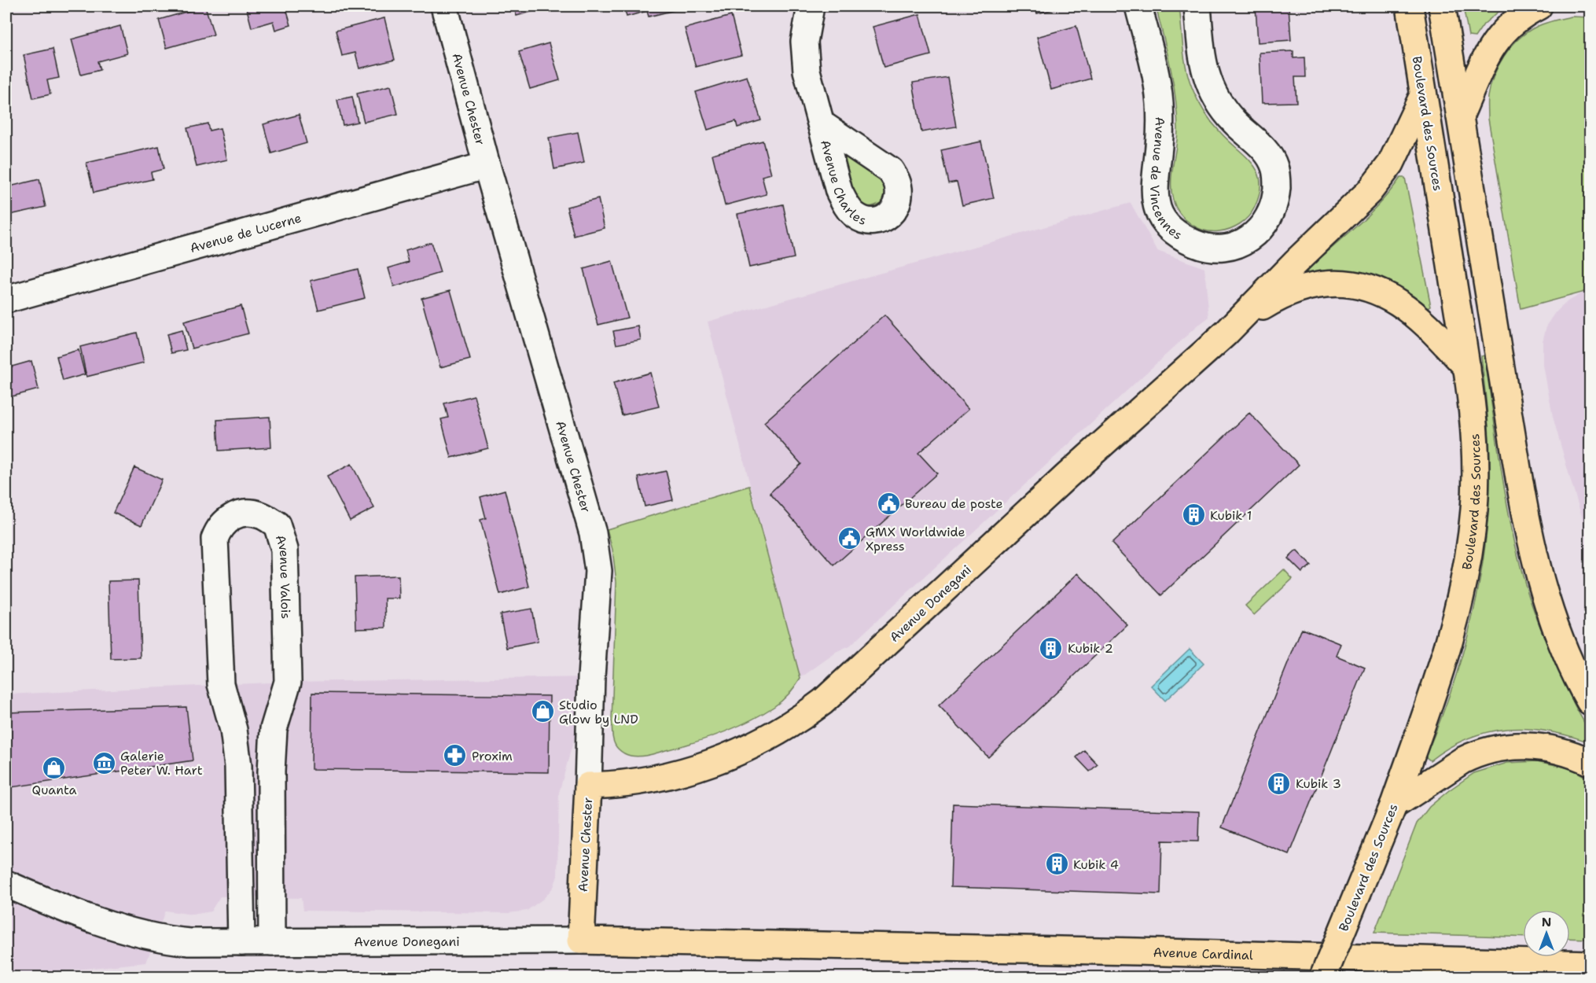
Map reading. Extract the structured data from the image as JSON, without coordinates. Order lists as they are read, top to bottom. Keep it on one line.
{"streets":{"main road":["Avenue Chester","Boulevard des Sources","Avenue Donegani","Avenue Cardinal"],"street":["Avenue de Vincennes","Avenue Charles","Avenue de Lucerne","Avenue Valois"]},"crossings":[["Avenue Chester","Avenue de Lucerne"],["Avenue Chester","Avenue Donegani"],["Avenue Valois","Avenue Donegani"],["Avenue Donegani","Avenue Cardinal"]],"places":{"public building":["Bureau de poste","GMX Worldwide Xpress"],"building":["Kubik 1","Kubik 2","Kubik 3","Kubik 4"],"shop":["Studio Glow by LND","Quanta"],"pharmacy":["Proxim"],"museum":["Galerie Peter W. Hart"]},"north":"top"}
